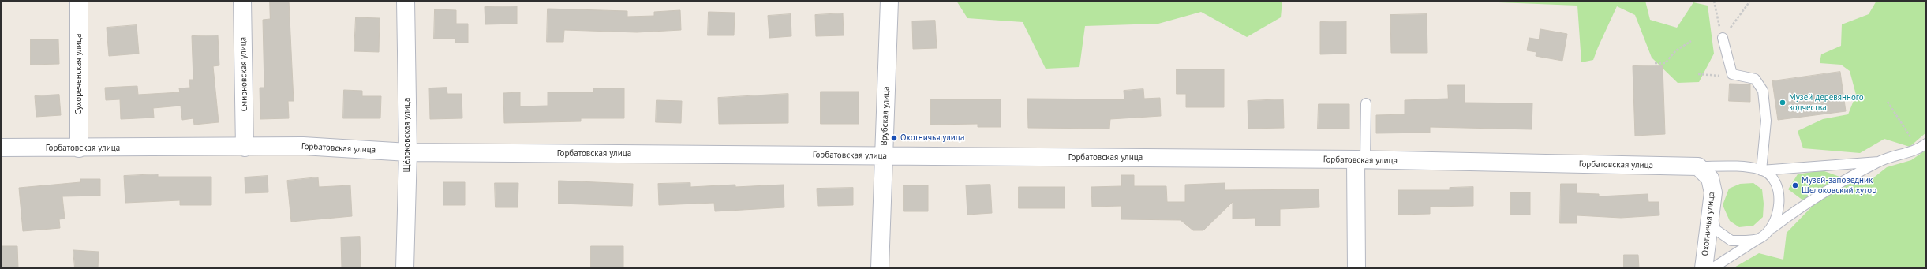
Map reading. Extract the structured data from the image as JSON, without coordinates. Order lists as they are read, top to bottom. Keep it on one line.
{"streets":{"street":["Сухореченская улица","Смирновская улица","Врубская улица","Щёлоковская улица","Горбатовская улица","Охотничья улица"]},"crossings":[["Сухореченская улица","Горбатовская улица"],["Смирновская улица","Горбатовская улица"],["Врубская улица","Горбатовская улица"],["Щёлоковская улица","Горбатовская улица"],["Горбатовская улица","Охотничья улица"]],"places":["Музей деревянного зодчества","Охотничья улица","Музей-заповедник Щелоковский хутор"]}
